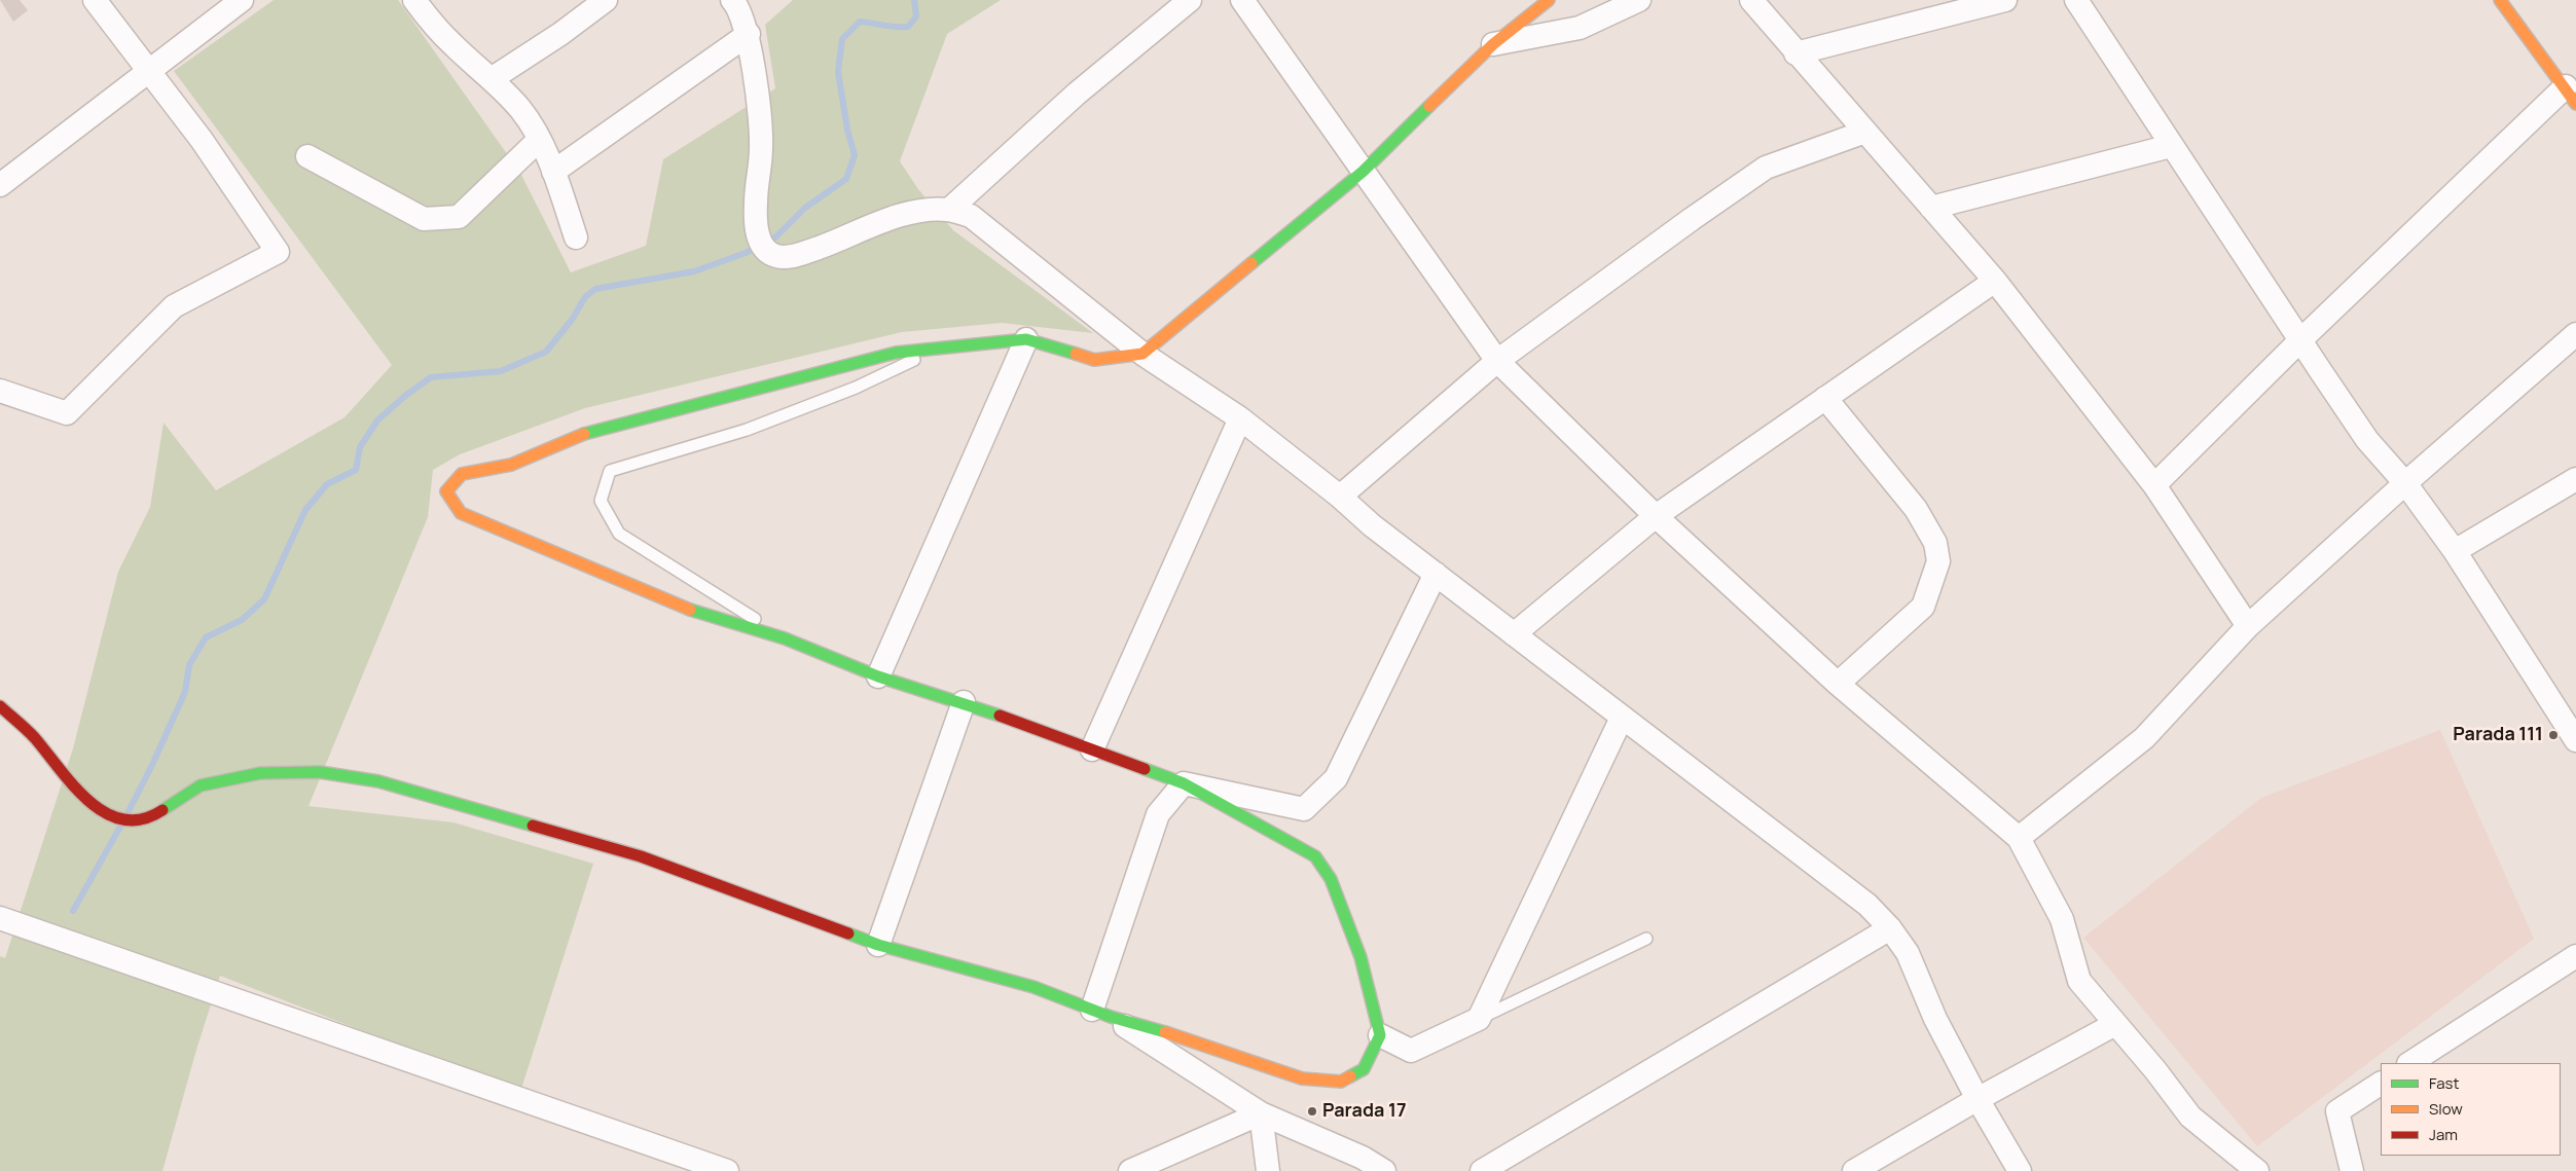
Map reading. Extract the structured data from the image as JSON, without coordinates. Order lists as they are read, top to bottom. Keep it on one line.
{"places":["Parada 111","Parada 17"],"legend":["Fast","Slow","Jam"]}
